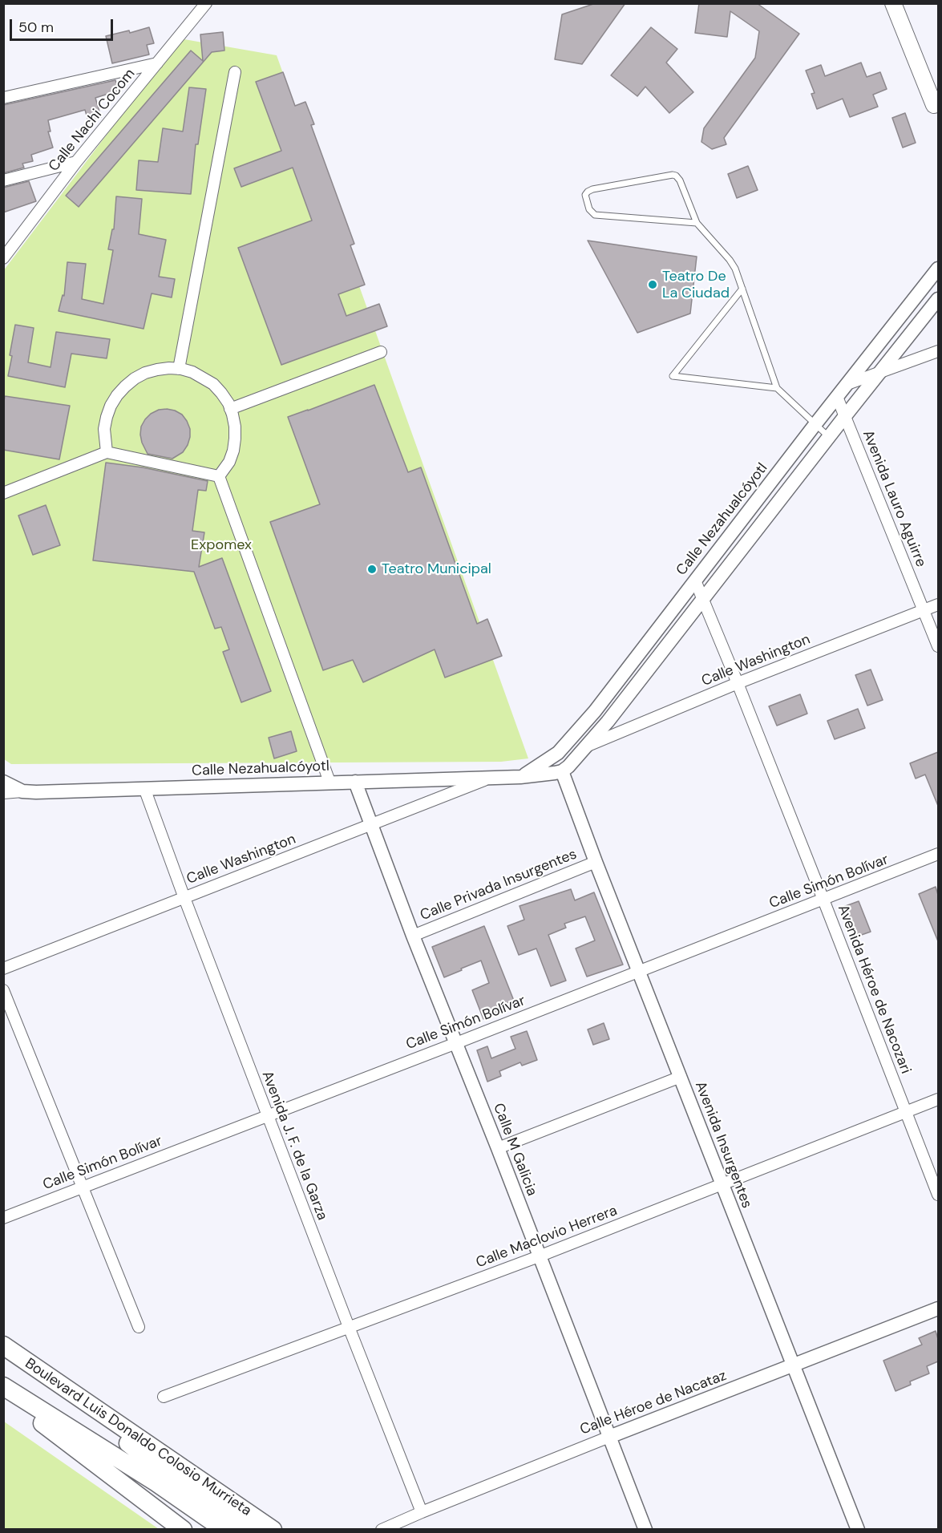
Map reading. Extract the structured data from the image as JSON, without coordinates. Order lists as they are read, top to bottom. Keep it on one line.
{"streets":{"highway":["Boulevard Luis Donaldo Colosio Murrieta"],"street":["Calle Nachi Cocom","Avenida Lauro Aguirre","Calle Nezahualcóyotl","Calle Washington","Calle Simón Bolívar","Calle Privada Insurgentes","Avenida Héroe de Nacozari","Avenida Insurgentes","Avenida J. F. de la Garza","Calle M Galicia","Calle Maclovio Herrera","Calle Héroe de Nacataz"]},"crossings":[["Avenida Lauro Aguirre","Calle Nezahualcóyotl"],["Avenida Lauro Aguirre","Calle Washington"],["Calle Nezahualcóyotl","Calle Washington"],["Calle Nezahualcóyotl","Avenida Héroe de Nacozari"],["Calle Nezahualcóyotl","Avenida Insurgentes"],["Calle Nezahualcóyotl","Avenida J. F. de la Garza"],["Calle Nezahualcóyotl","Calle M Galicia"],["Calle Washington","Avenida Héroe de Nacozari"],["Calle Washington","Avenida J. F. de la Garza"],["Calle Washington","Calle M Galicia"],["Calle Simón Bolívar","Avenida Héroe de Nacozari"],["Calle Simón Bolívar","Avenida Insurgentes"],["Calle Simón Bolívar","Avenida J. F. de la Garza"],["Calle Simón Bolívar","Calle M Galicia"],["Calle Privada Insurgentes","Avenida Insurgentes"],["Calle Privada Insurgentes","Calle M Galicia"],["Avenida Héroe de Nacozari","Calle Maclovio Herrera"],["Avenida Insurgentes","Calle Maclovio Herrera"],["Avenida Insurgentes","Calle Héroe de Nacataz"],["Avenida J. F. de la Garza","Calle Maclovio Herrera"],["Avenida J. F. de la Garza","Calle Héroe de Nacataz"],["Calle M Galicia","Calle Maclovio Herrera"],["Calle M Galicia","Calle Héroe de Nacataz"]],"parks":["Expomex"],"places":["Teatro De La Ciudad","Teatro Municipal"],"scale_bar":"50 m"}
